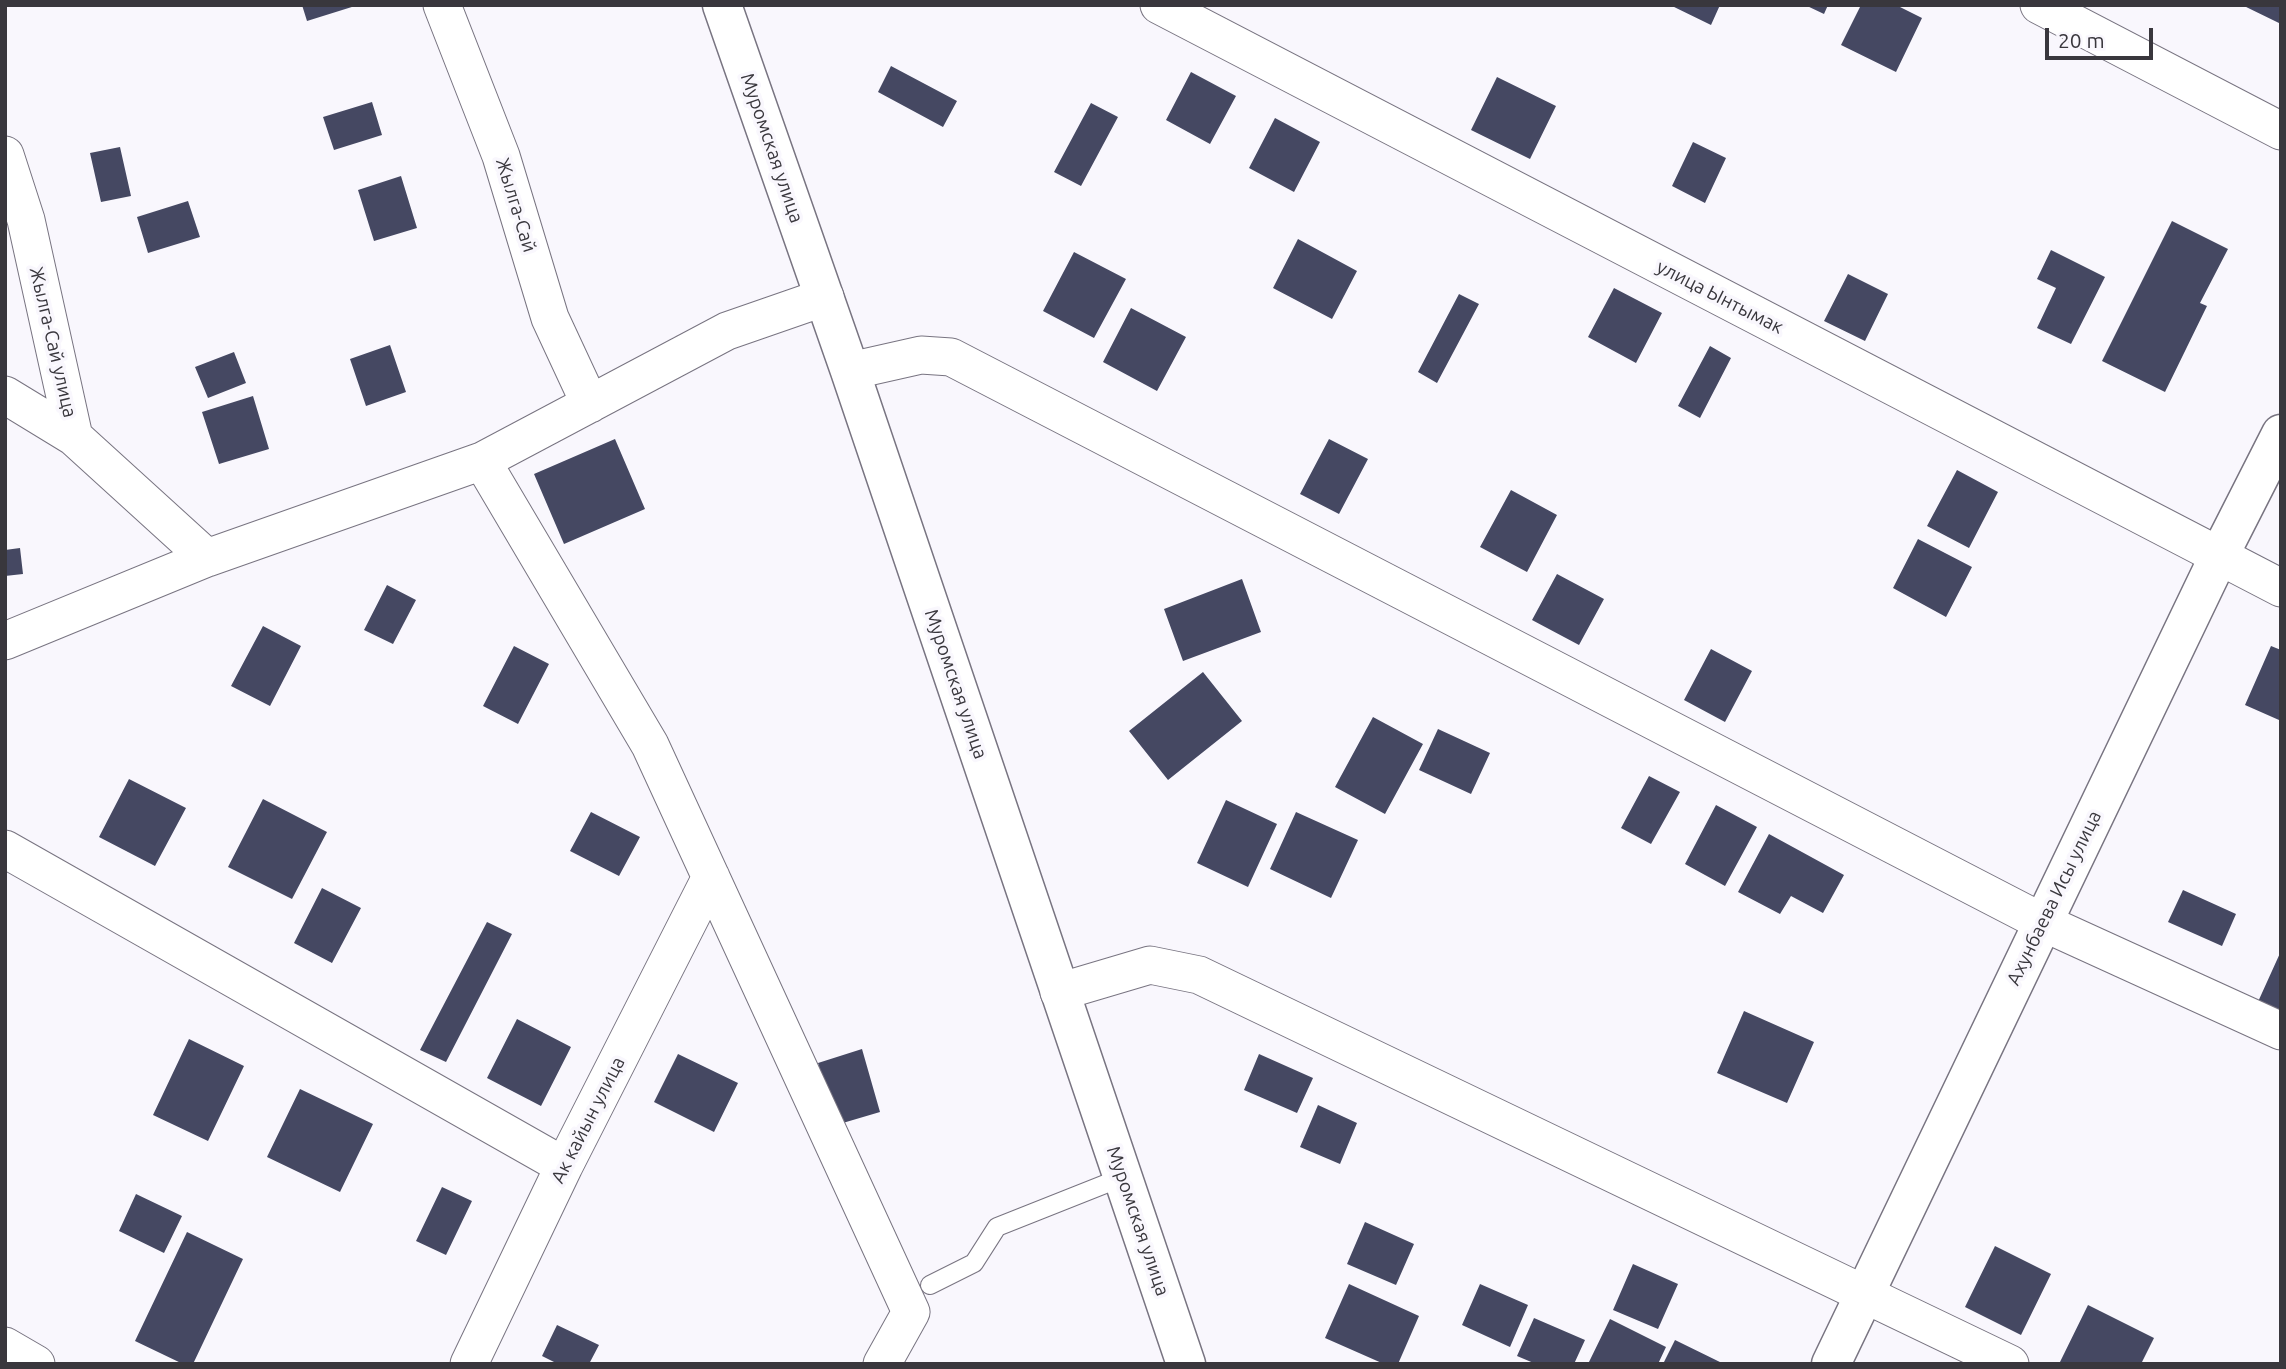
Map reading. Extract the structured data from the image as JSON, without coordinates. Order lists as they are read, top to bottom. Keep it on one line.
{"streets":{"street":["Муромская улица","Жылга-Сай","улица Ынтымак","Жылга-Сай улица","Ахунбаева Исы улица","Ак кайын улица"]},"crossings":[["улица Ынтымак","Ахунбаева Исы улица"]],"scale_bar":"20 m"}
